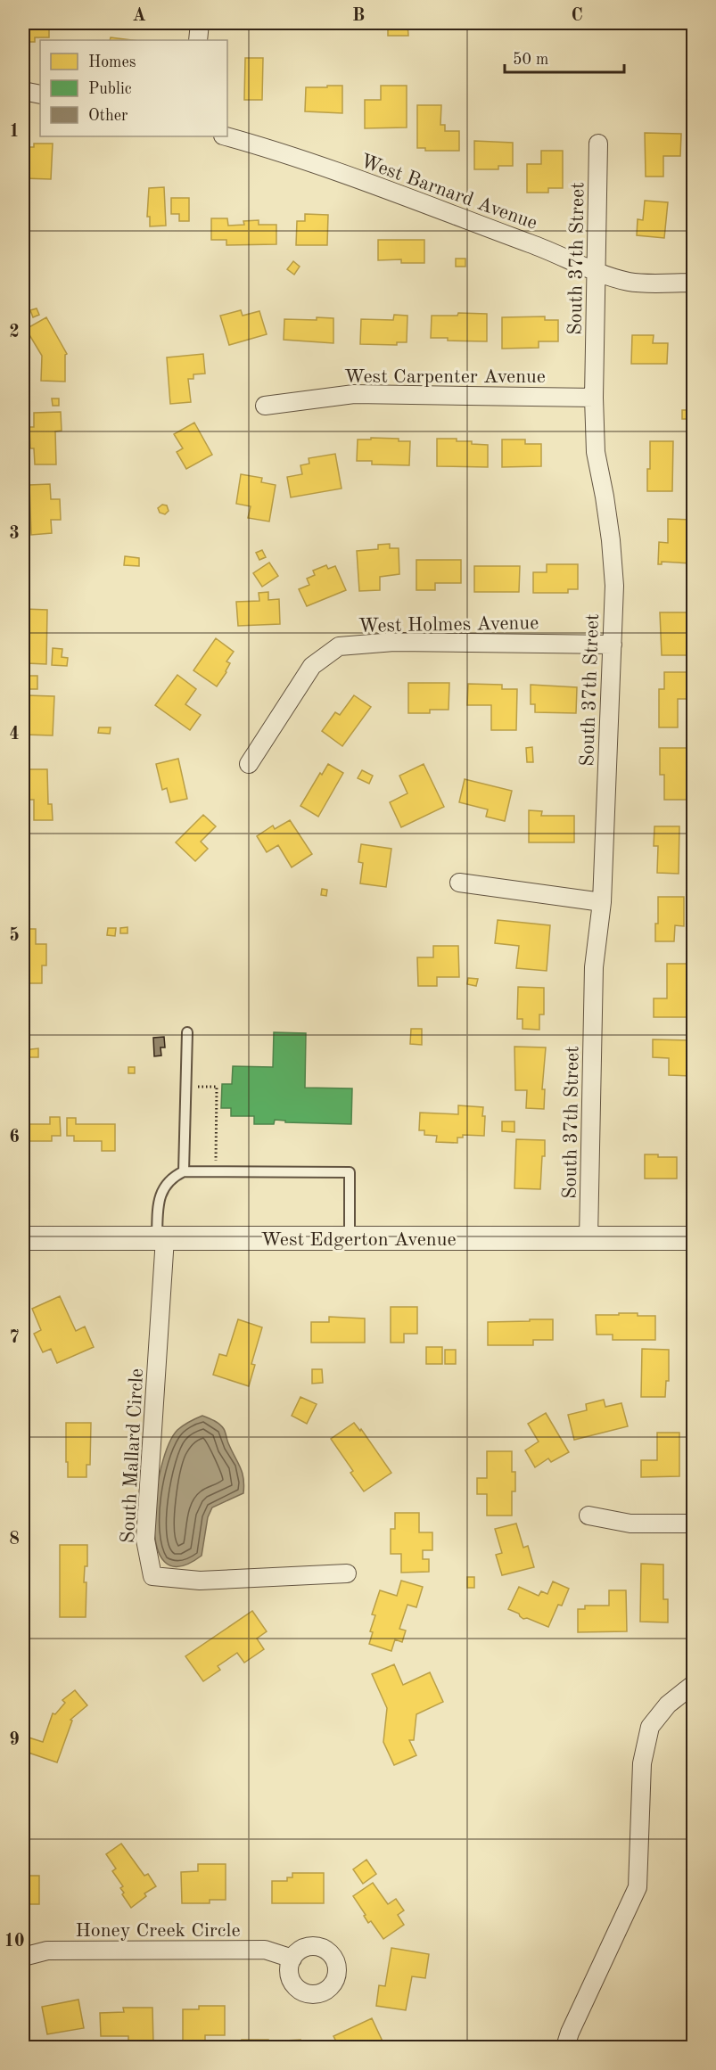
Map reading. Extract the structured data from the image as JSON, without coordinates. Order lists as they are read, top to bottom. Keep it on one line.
{"streets":{"street":["West Barnard Avenue","South 37th Street","West Carpenter Avenue","West Holmes Avenue","West Edgerton Avenue","South Mallard Circle","Honey Creek Circle"]},"crossings":[["West Barnard Avenue","South 37th Street"],["South 37th Street","West Carpenter Avenue"],["South 37th Street","West Holmes Avenue"],["South 37th Street","West Edgerton Avenue"],["West Edgerton Avenue","South Mallard Circle"]],"legend":["Homes","Public","Other"],"scale_bar":"50 m","grid":{"columns":["A","B","C"],"rows":["1","2","3","4","5","6","7","8","9","10"]}}
